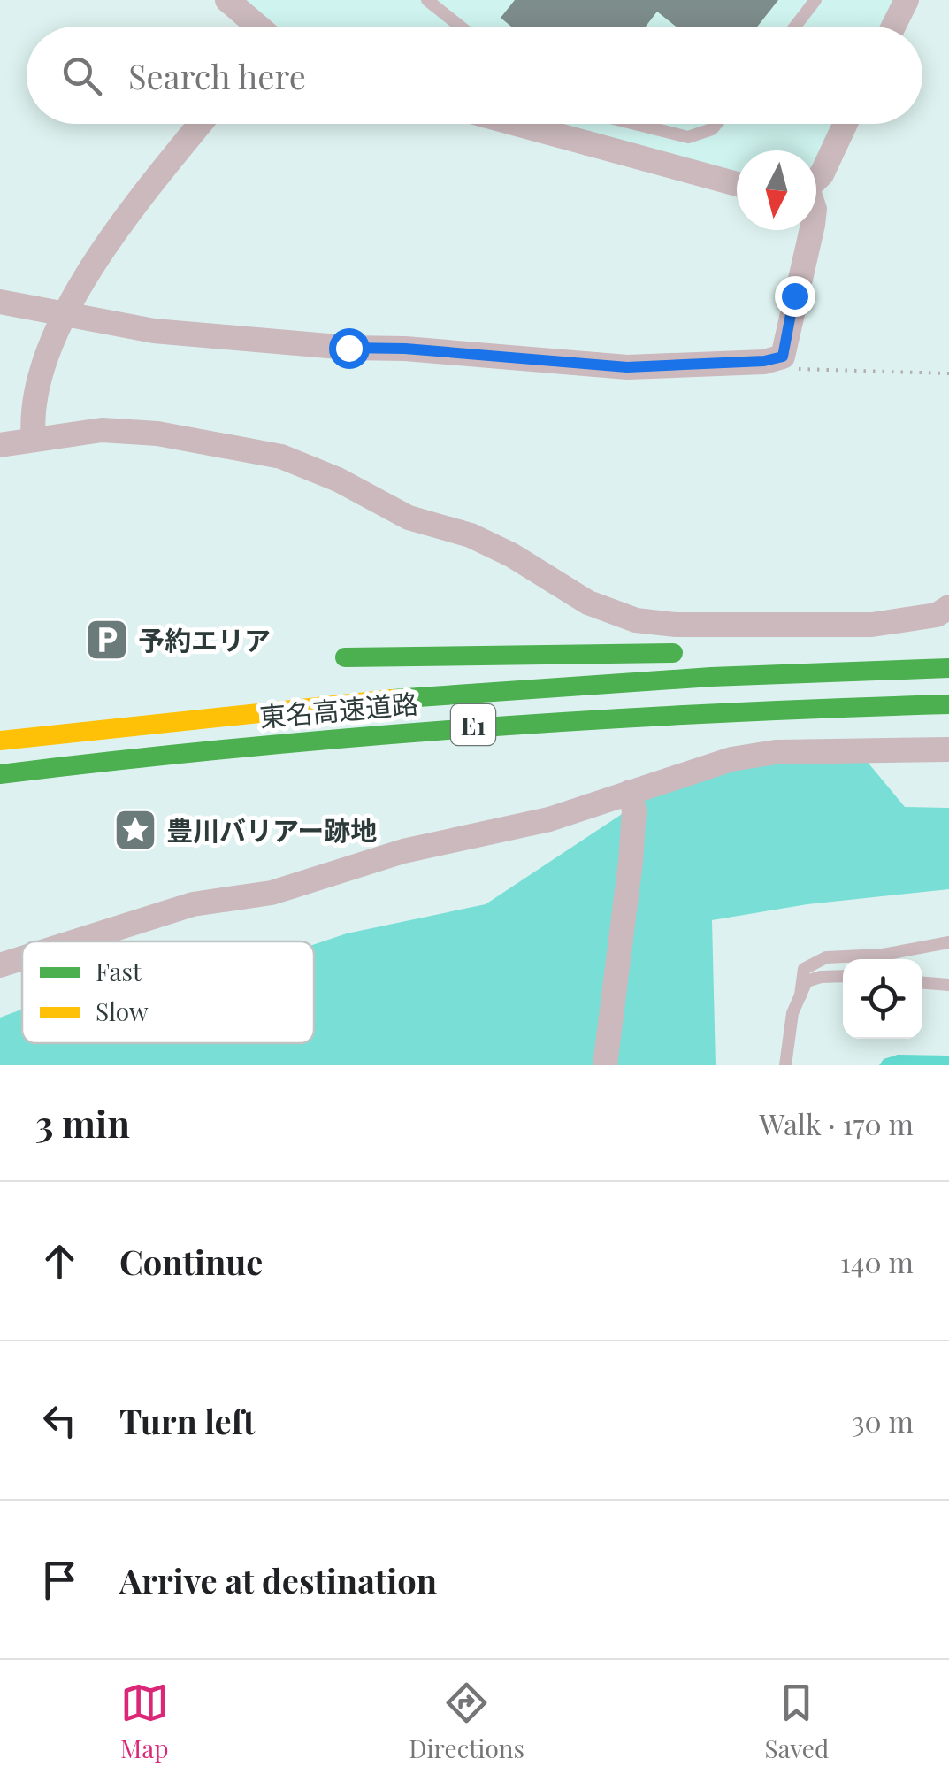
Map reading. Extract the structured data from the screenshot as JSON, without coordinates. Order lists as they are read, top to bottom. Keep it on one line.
{"streets":{"highway":["東名高速道路","E1"]},"places":{"parking":["予約エリア"],"place":["豊川バリアー跡地"]},"legend":["Fast","Slow"],"north":"bottom","page":{"search":"Search here","heading":["3 min","Walk · 170 m"],"list":[["Continue","140 m"],["Turn left","30 m"],"Arrive at destination"],"nav":["Map","Directions","Saved"]}}
